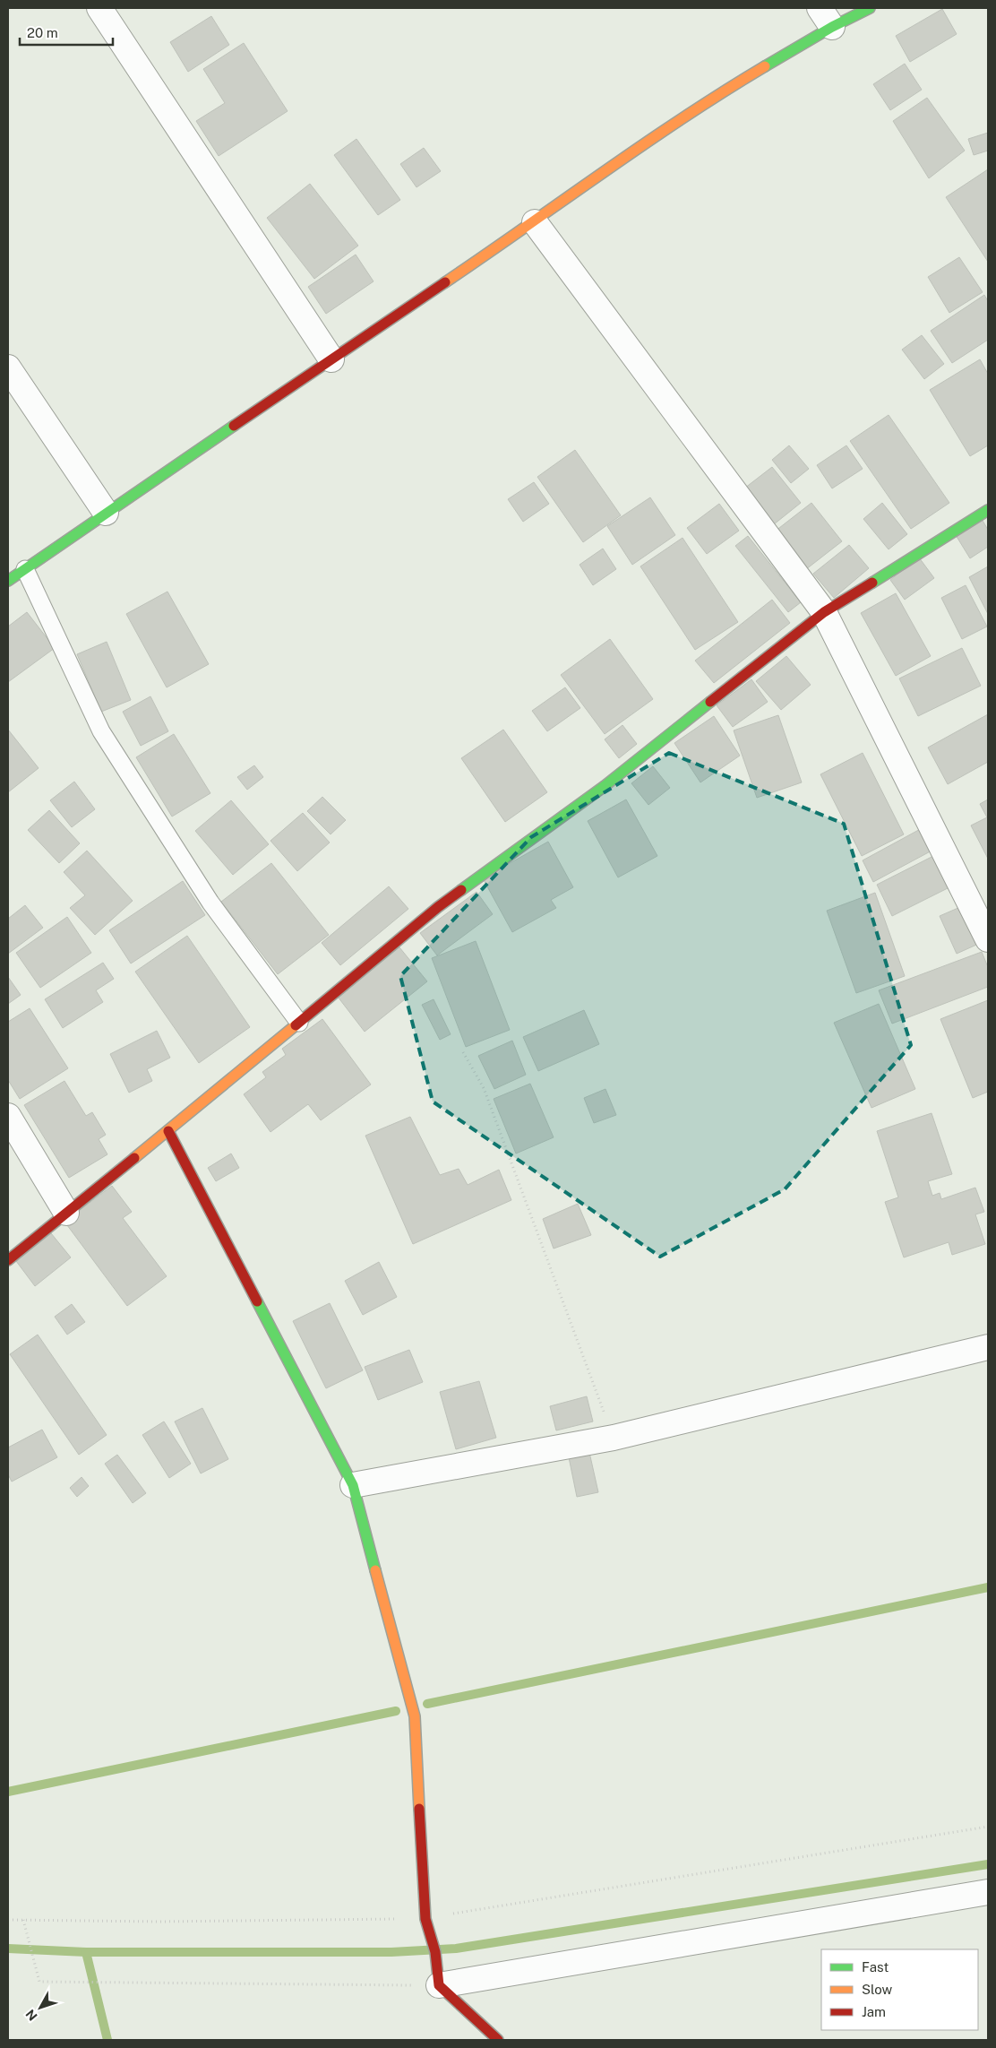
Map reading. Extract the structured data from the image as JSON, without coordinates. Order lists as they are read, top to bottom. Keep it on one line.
{"legend":["Fast","Slow","Jam"],"scale_bar":"20 m","north":"bottom left"}
